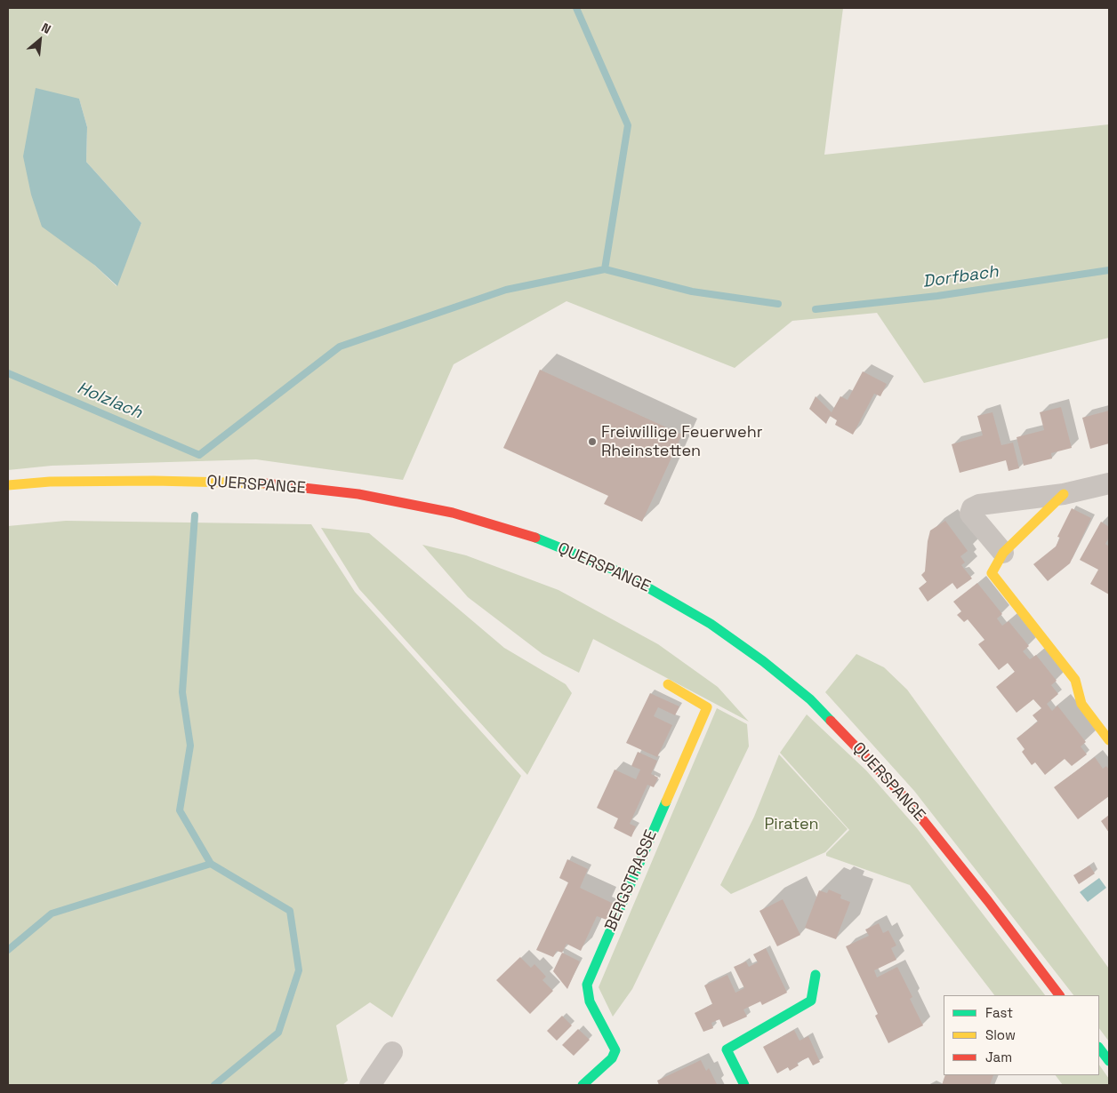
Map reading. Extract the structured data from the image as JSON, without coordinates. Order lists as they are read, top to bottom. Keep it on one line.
{"streets":{"main road":["QUERSPANGE","BERGSTRASSE"]},"water":["Dorfbach","Holzlach"],"parks":["Piraten"],"places":["Freiwillige Feuerwehr Rheinstetten"],"legend":["Fast","Slow","Jam"],"north":"top right"}
